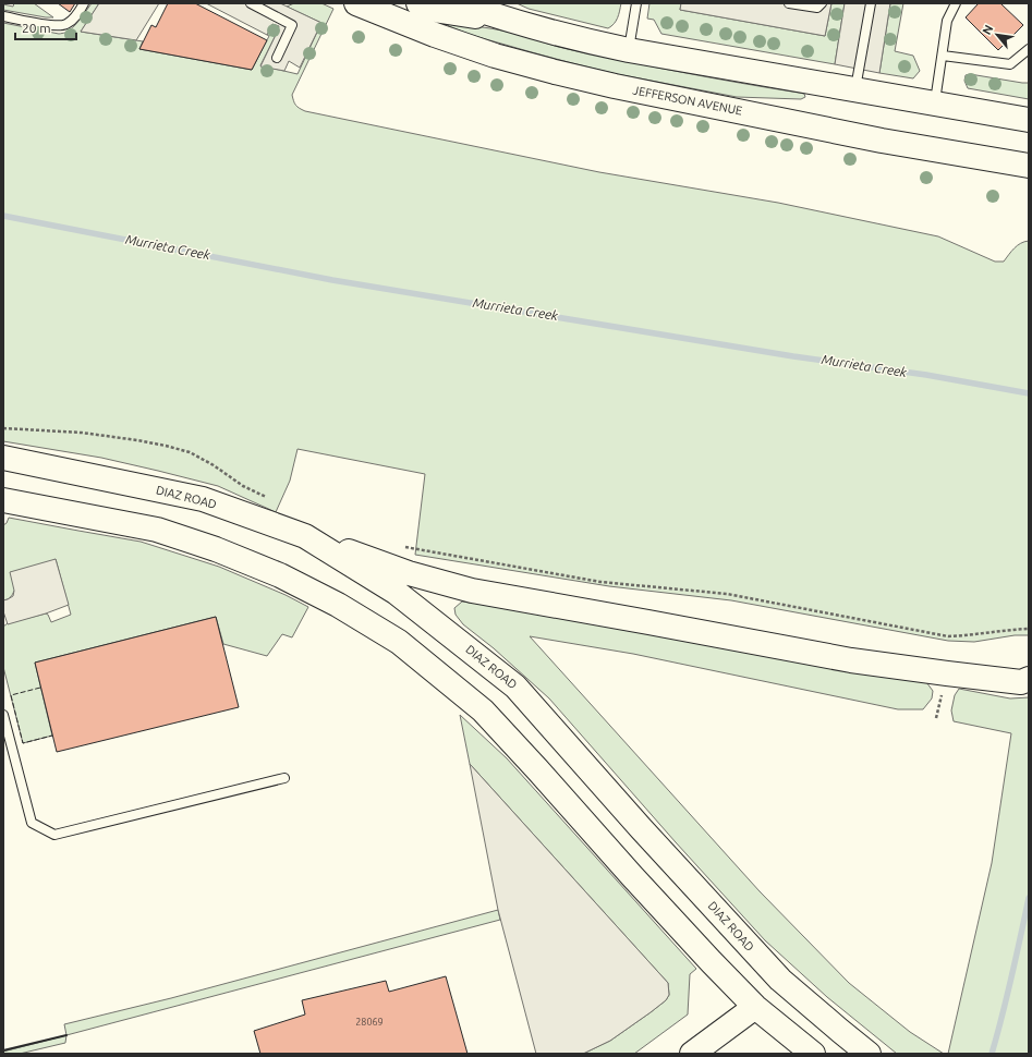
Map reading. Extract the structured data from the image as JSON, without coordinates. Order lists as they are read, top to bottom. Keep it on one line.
{"streets":{"main road":["JEFFERSON AVENUE","DIAZ ROAD"]},"water":["Murrieta Creek"],"house_numbers":["28069"],"scale_bar":"20 m","north":"top left"}
